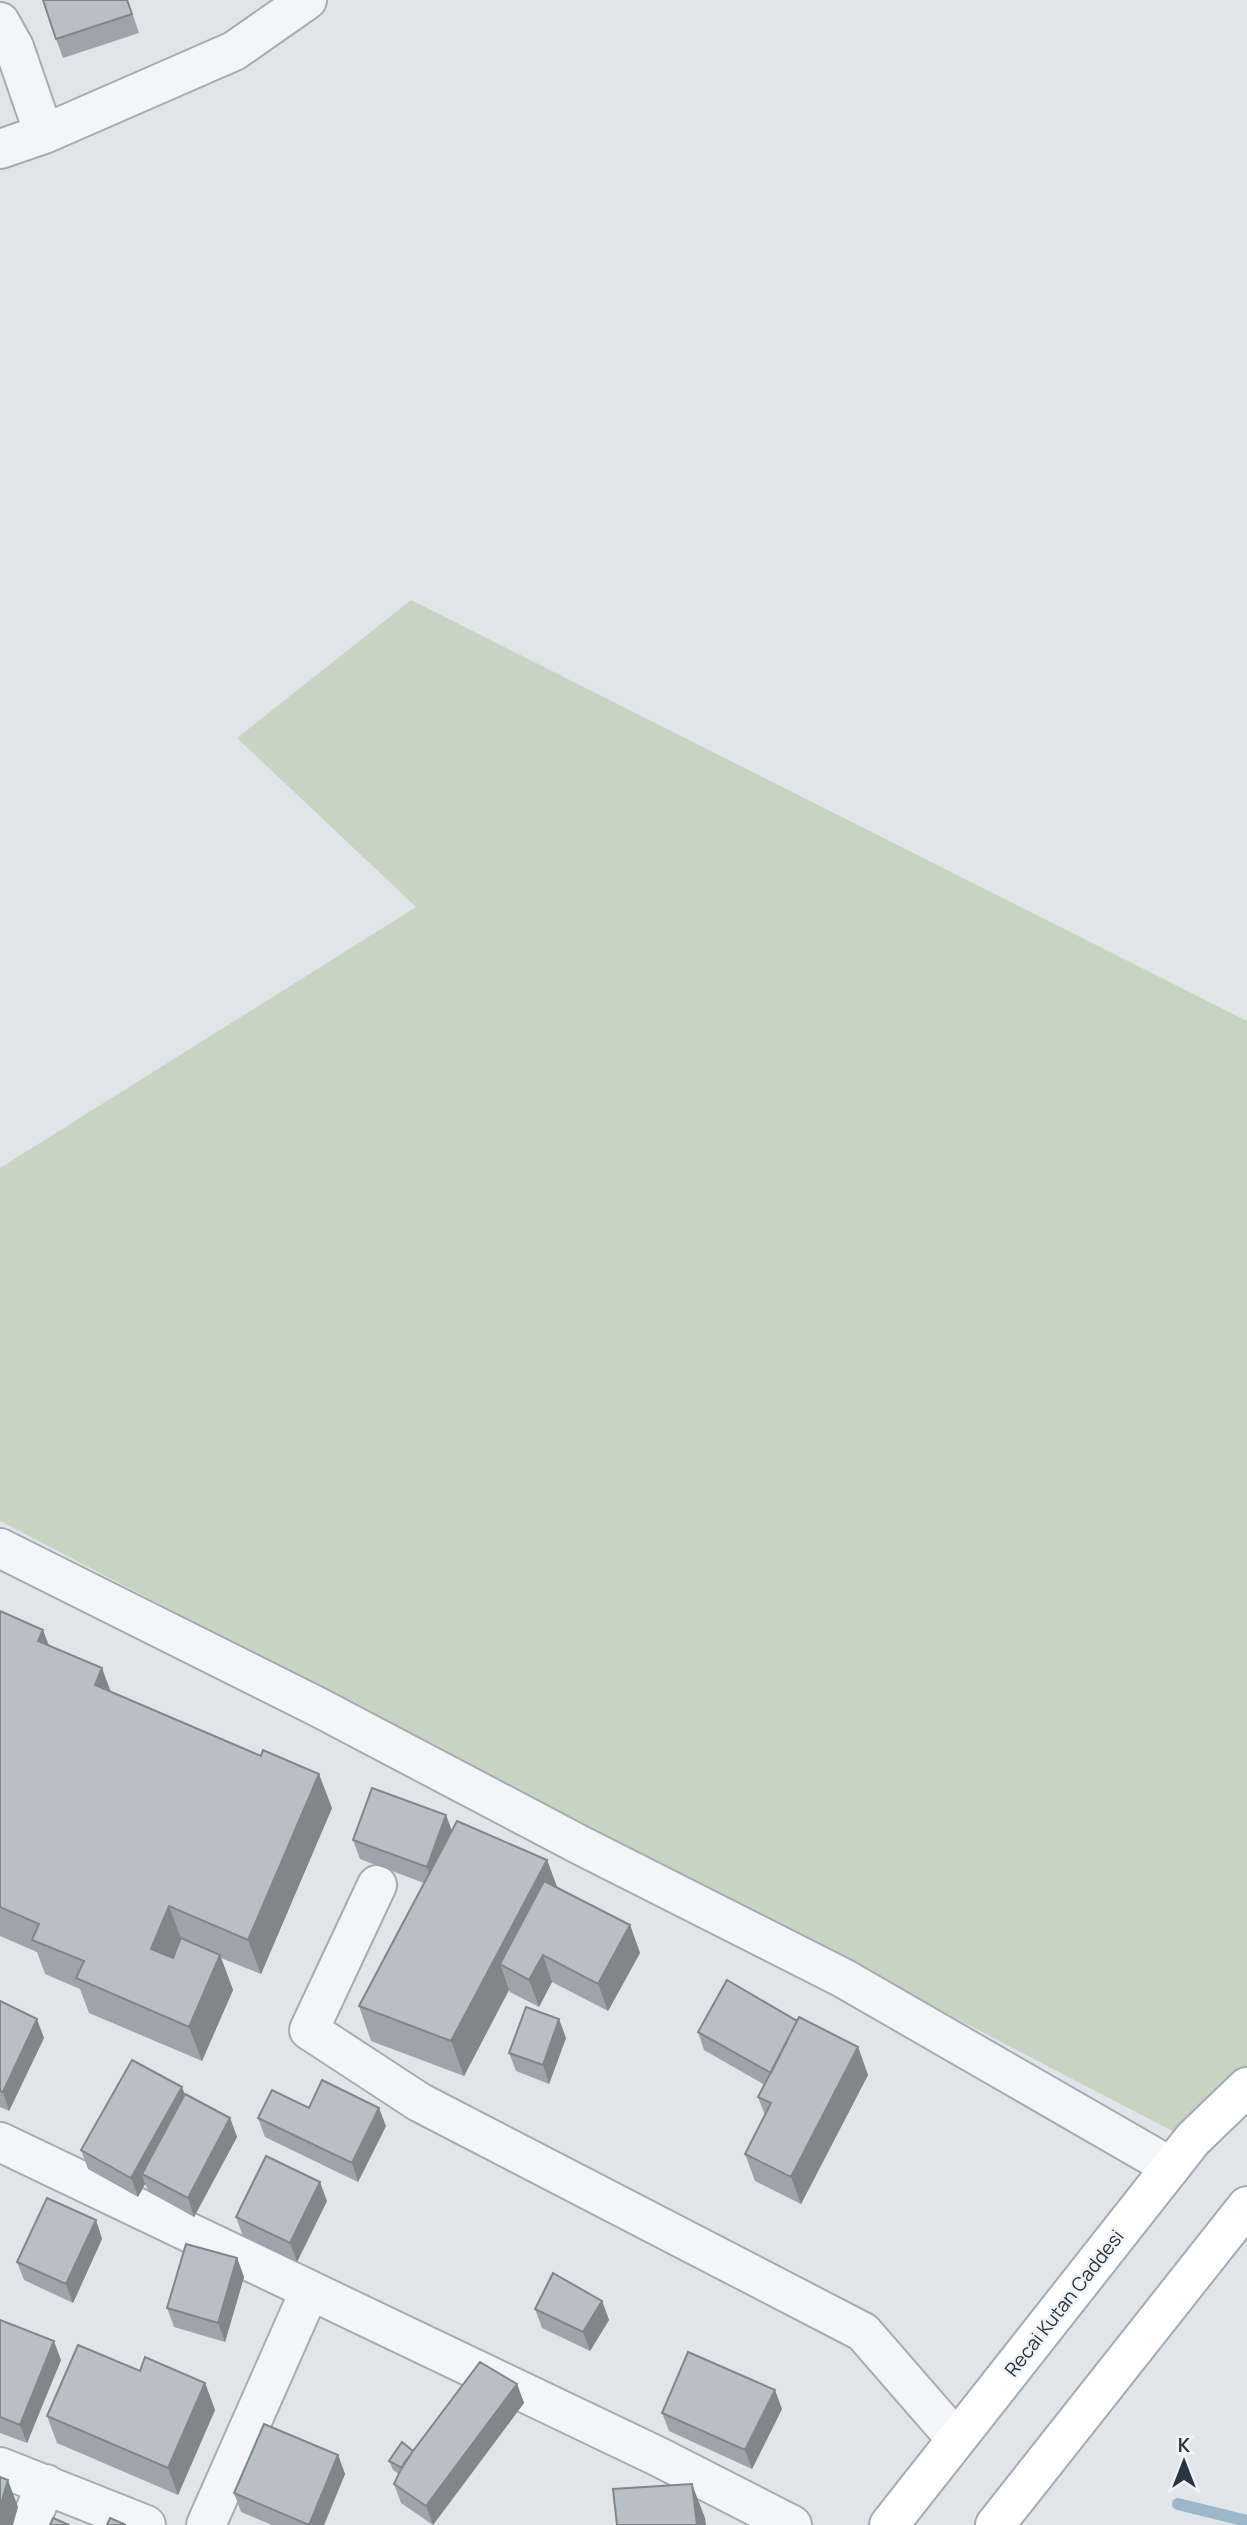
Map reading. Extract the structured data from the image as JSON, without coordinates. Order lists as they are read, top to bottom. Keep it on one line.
{"streets":{"main road":["Recai Kutan Caddesi"]},"north":"top"}
